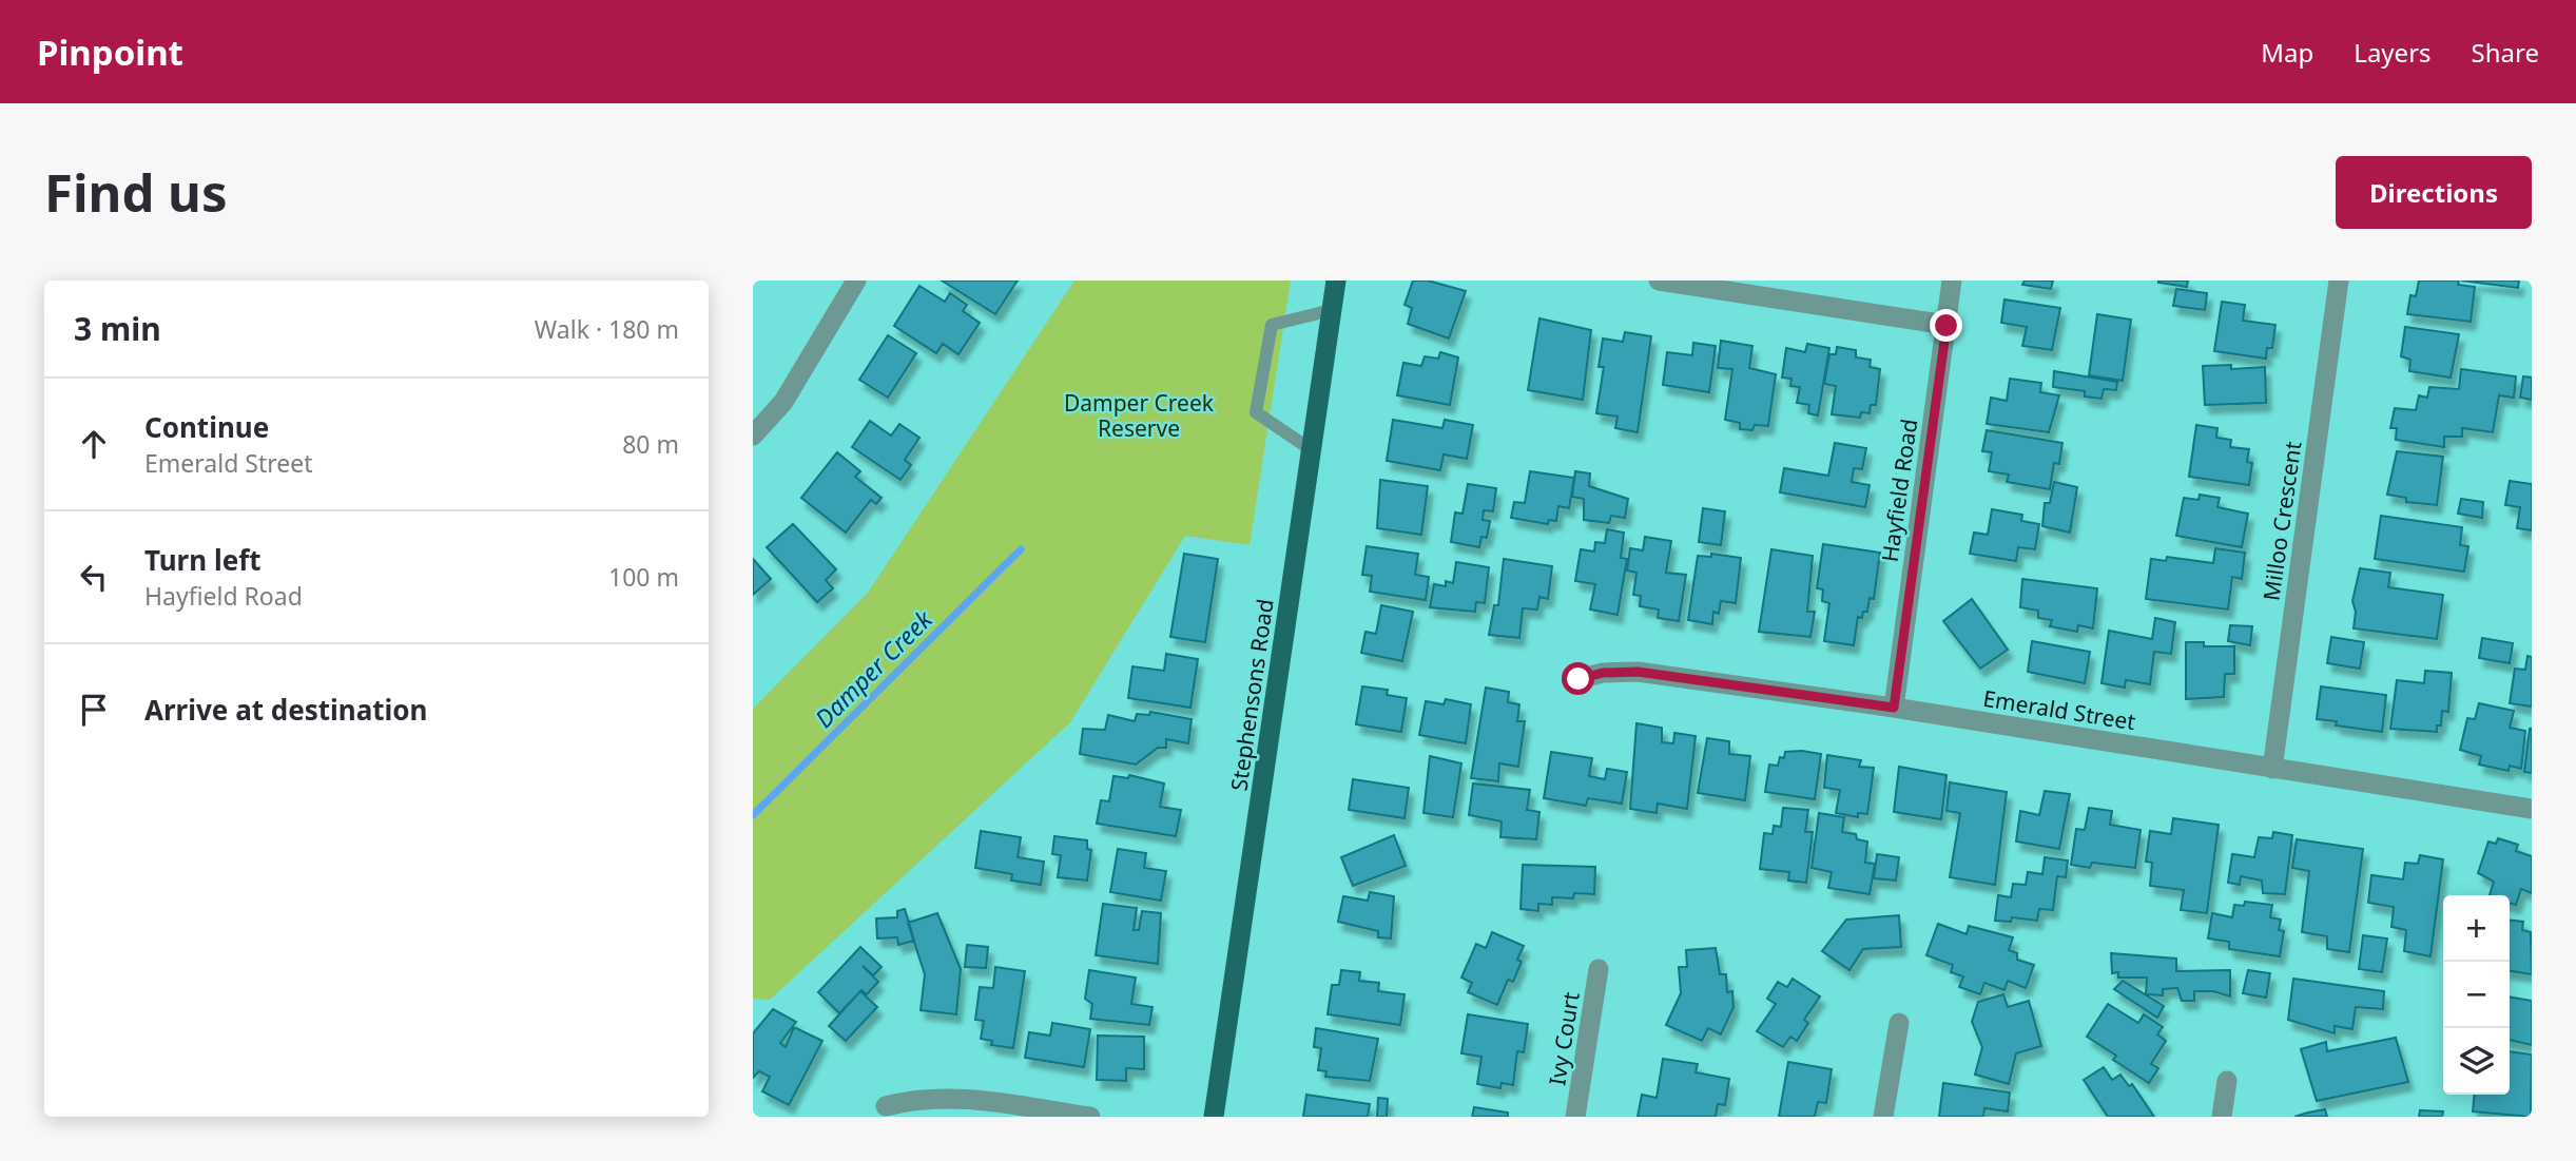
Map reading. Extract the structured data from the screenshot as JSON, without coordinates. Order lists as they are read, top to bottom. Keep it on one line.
{"streets":{"main road":["Stephensons Road"],"street":["Hayfield Road","Milloo Crescent","Emerald Street","Ivy Court"]},"crossings":[["Hayfield Road","Emerald Street"],["Milloo Crescent","Emerald Street"]],"water":["Damper Creek"],"parks":["Damper Creek Reserve"],"page":{"header":"Pinpoint","nav":["Map","Layers","Share"],"buttons":"Directions","title":"Find us","heading":["3 min","Walk · 180 m"],"list":[["Continue","Emerald Street","80 m"],["Turn left","Hayfield Road","100 m"],"Arrive at destination"],"map_buttons":["+","−"]}}
